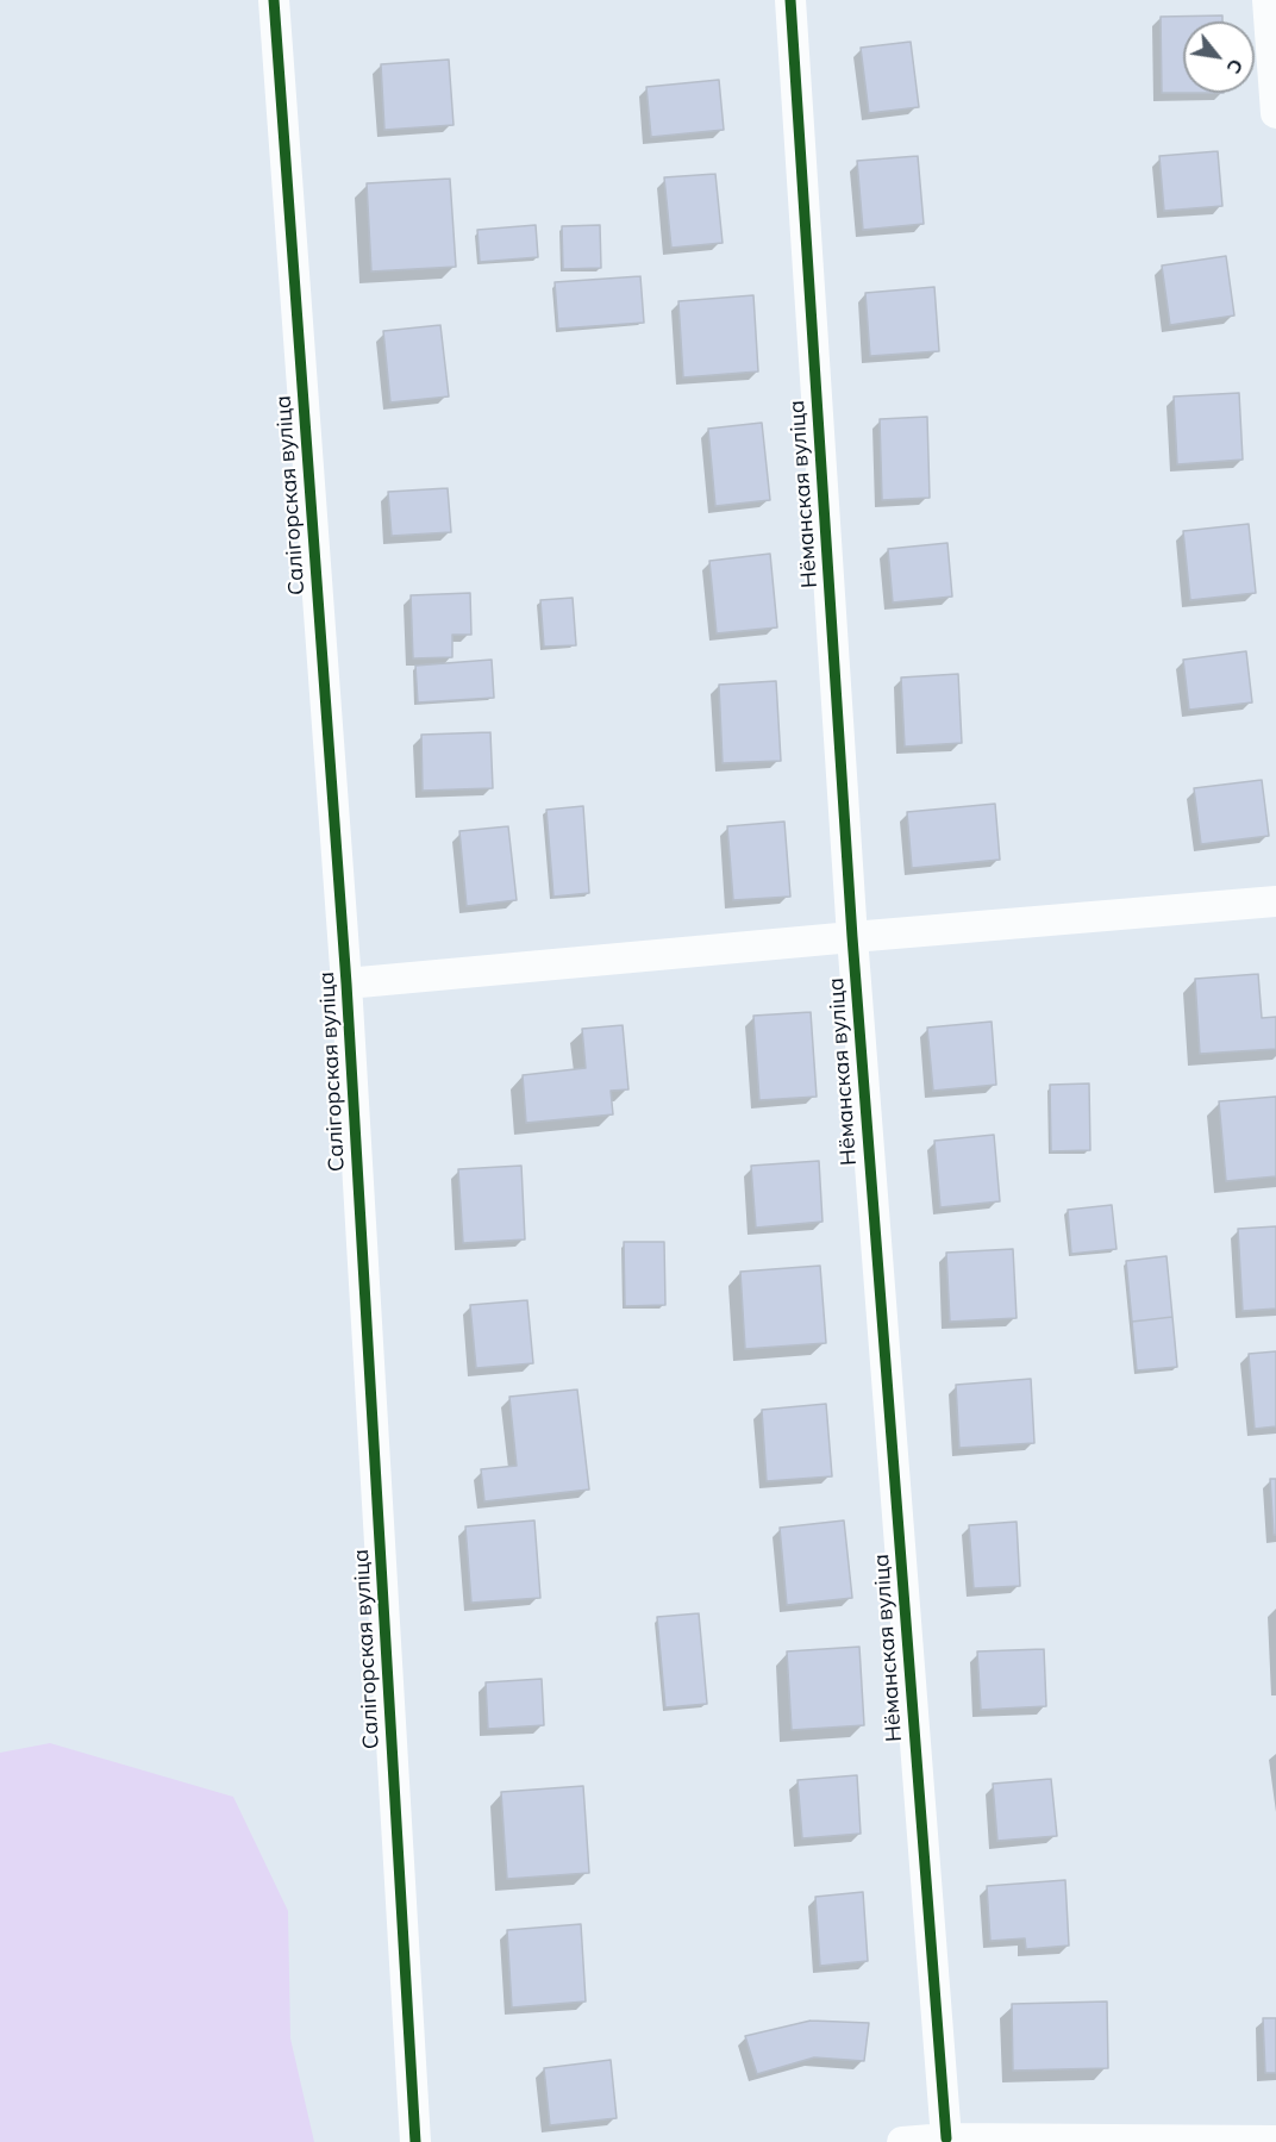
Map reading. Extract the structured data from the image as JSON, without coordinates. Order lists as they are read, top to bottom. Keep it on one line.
{"streets":{"street":["Нёманская вуліца","Салігорская вуліца"]},"north":"bottom right"}
